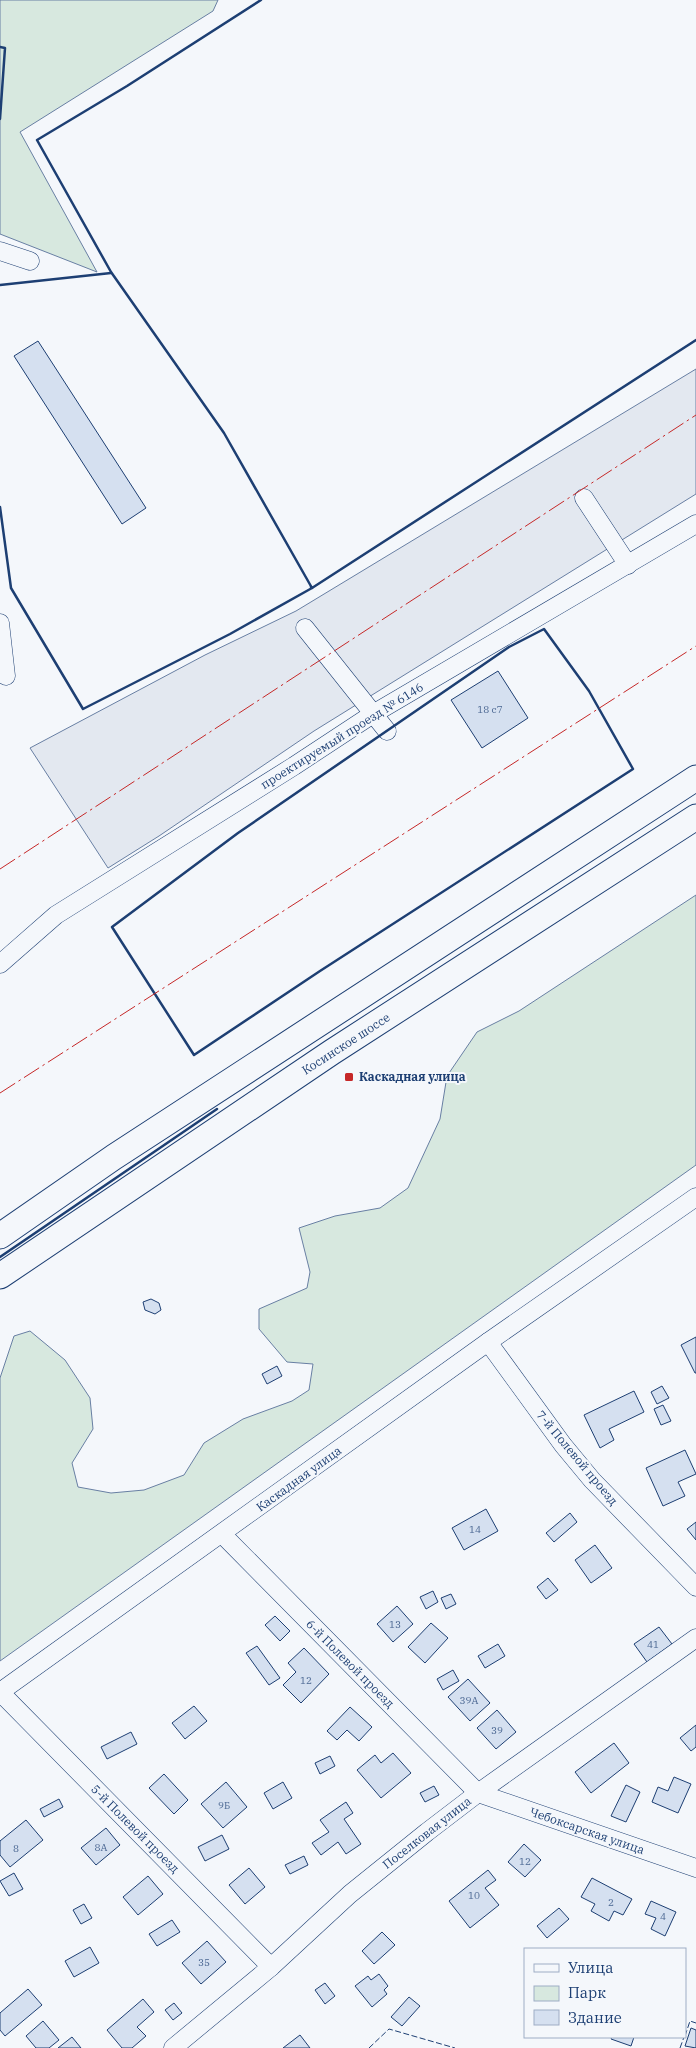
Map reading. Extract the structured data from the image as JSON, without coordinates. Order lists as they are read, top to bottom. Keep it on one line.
{"streets":{"highway":["Косинское шоссе"],"street":["проектируемый проезд № 6146","7-й Полевой проезд","Каскадная улица","6-й Полевой проезд","5-й Полевой проезд","Чебоксарская улица","Поселковая улица"]},"crossings":[["7-й Полевой проезд","Каскадная улица"],["Каскадная улица","6-й Полевой проезд"],["Каскадная улица","5-й Полевой проезд"],["6-й Полевой проезд","Чебоксарская улица"],["6-й Полевой проезд","Поселковая улица"],["5-й Полевой проезд","Поселковая улица"],["Чебоксарская улица","Поселковая улица"]],"places":{"transit":["Каскадная улица"]},"house_numbers":["18 с7","14","13","41","12","39А","39","9Б","8А","8","12","10","2","4","35"],"legend":["Улица","Парк","Здание"]}
